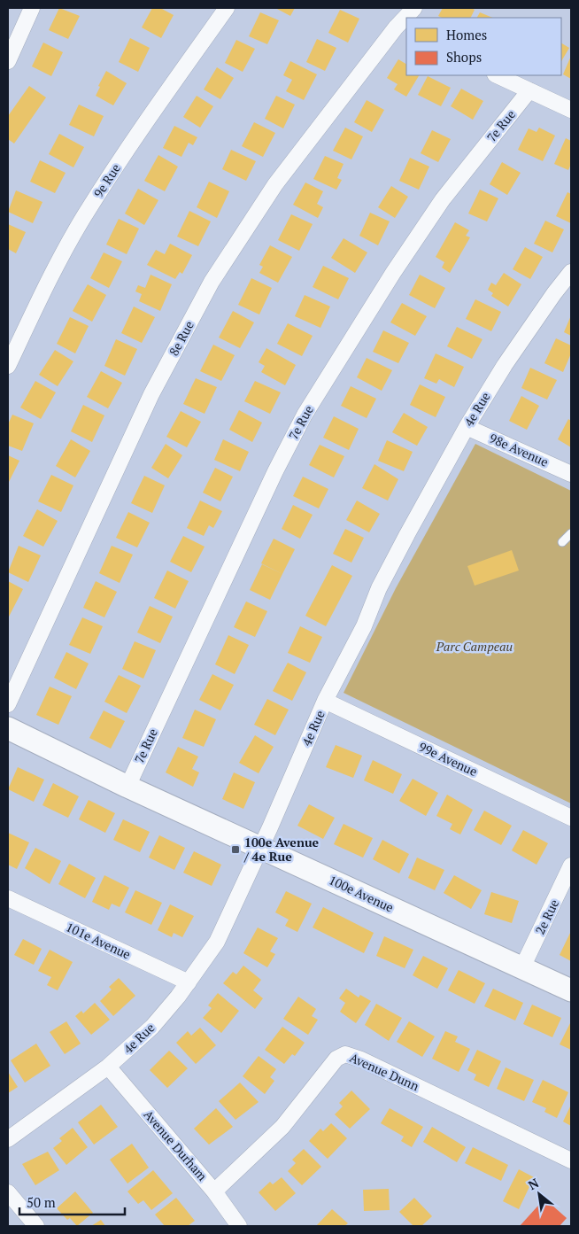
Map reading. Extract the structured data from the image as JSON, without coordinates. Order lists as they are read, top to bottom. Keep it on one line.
{"streets":{"street":["7e Rue","9e Rue","8e Rue","4e Rue","98e Avenue","99e Avenue","100e Avenue","2e Rue","101e Avenue","Avenue Dunn","Avenue Durham"]},"crossings":[["7e Rue","100e Avenue"],["4e Rue","98e Avenue"],["4e Rue","99e Avenue"],["4e Rue","100e Avenue"],["4e Rue","101e Avenue"],["4e Rue","Avenue Durham"],["100e Avenue","2e Rue"],["Avenue Dunn","Avenue Durham"]],"parks":["Parc Campeau"],"places":{"transit":["100e Avenue / 4e Rue"]},"legend":["Homes","Shops"],"scale_bar":"50 m","north":"top left"}
